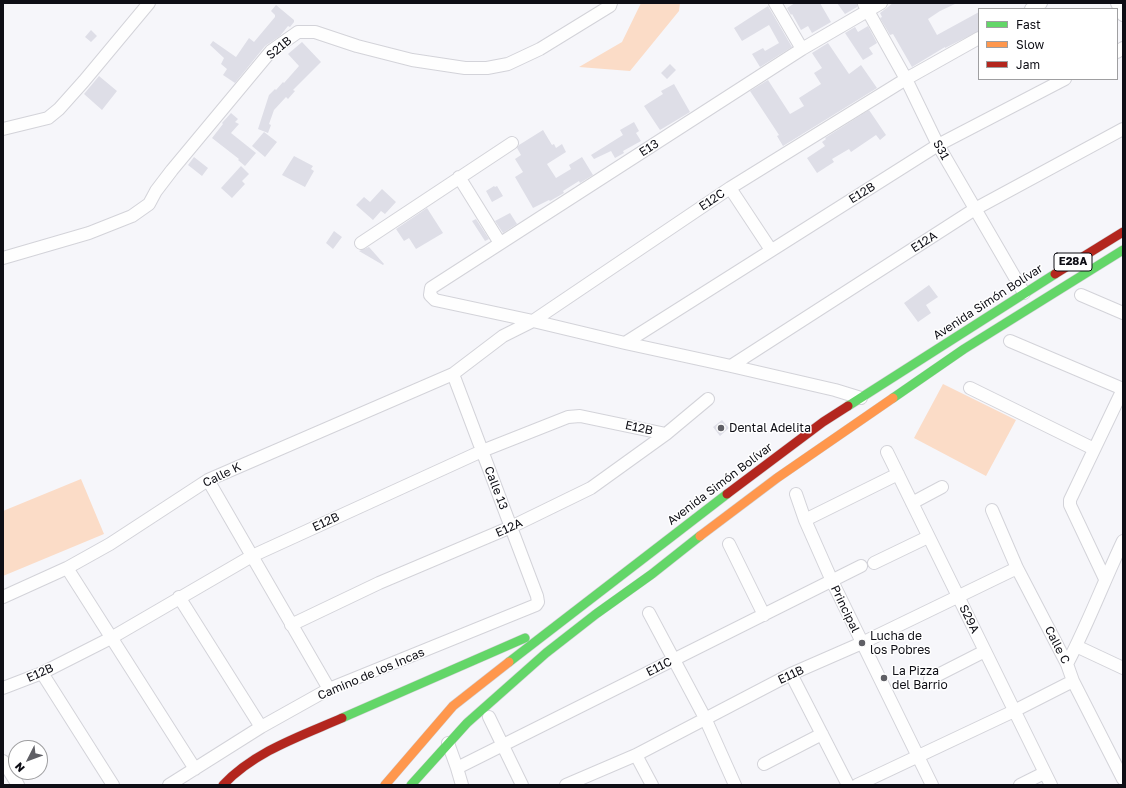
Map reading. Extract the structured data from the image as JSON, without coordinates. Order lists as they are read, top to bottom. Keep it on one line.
{"streets":{"highway":["E28A","Avenida Simón Bolívar"],"street":["S21B","E13","S31","E12B","E12C","E12A","Calle K","Calle 13","Principal","S29A","Calle C","E11C","Camino de los Incas","E11B"]},"crossings":[["E13","S31"],["E13","E12C"],["S31","E12B"],["S31","E12C"],["S31","E12A"],["S31","Avenida Simón Bolívar"],["E12B","E12A"],["E12B","Calle 13"],["E12C","Calle K"],["E12C","Calle 13"],["E12A","Calle 13"],["Calle K","Calle 13"],["Calle 13","Camino de los Incas"],["Principal","E11C"],["Principal","E11B"],["S29A","E11B"],["Calle C","E11B"]],"places":["Dental Adelita","Lucha de los Pobres","La Pizza del Barrio"],"legend":["Fast","Slow","Jam"],"north":"bottom left"}
